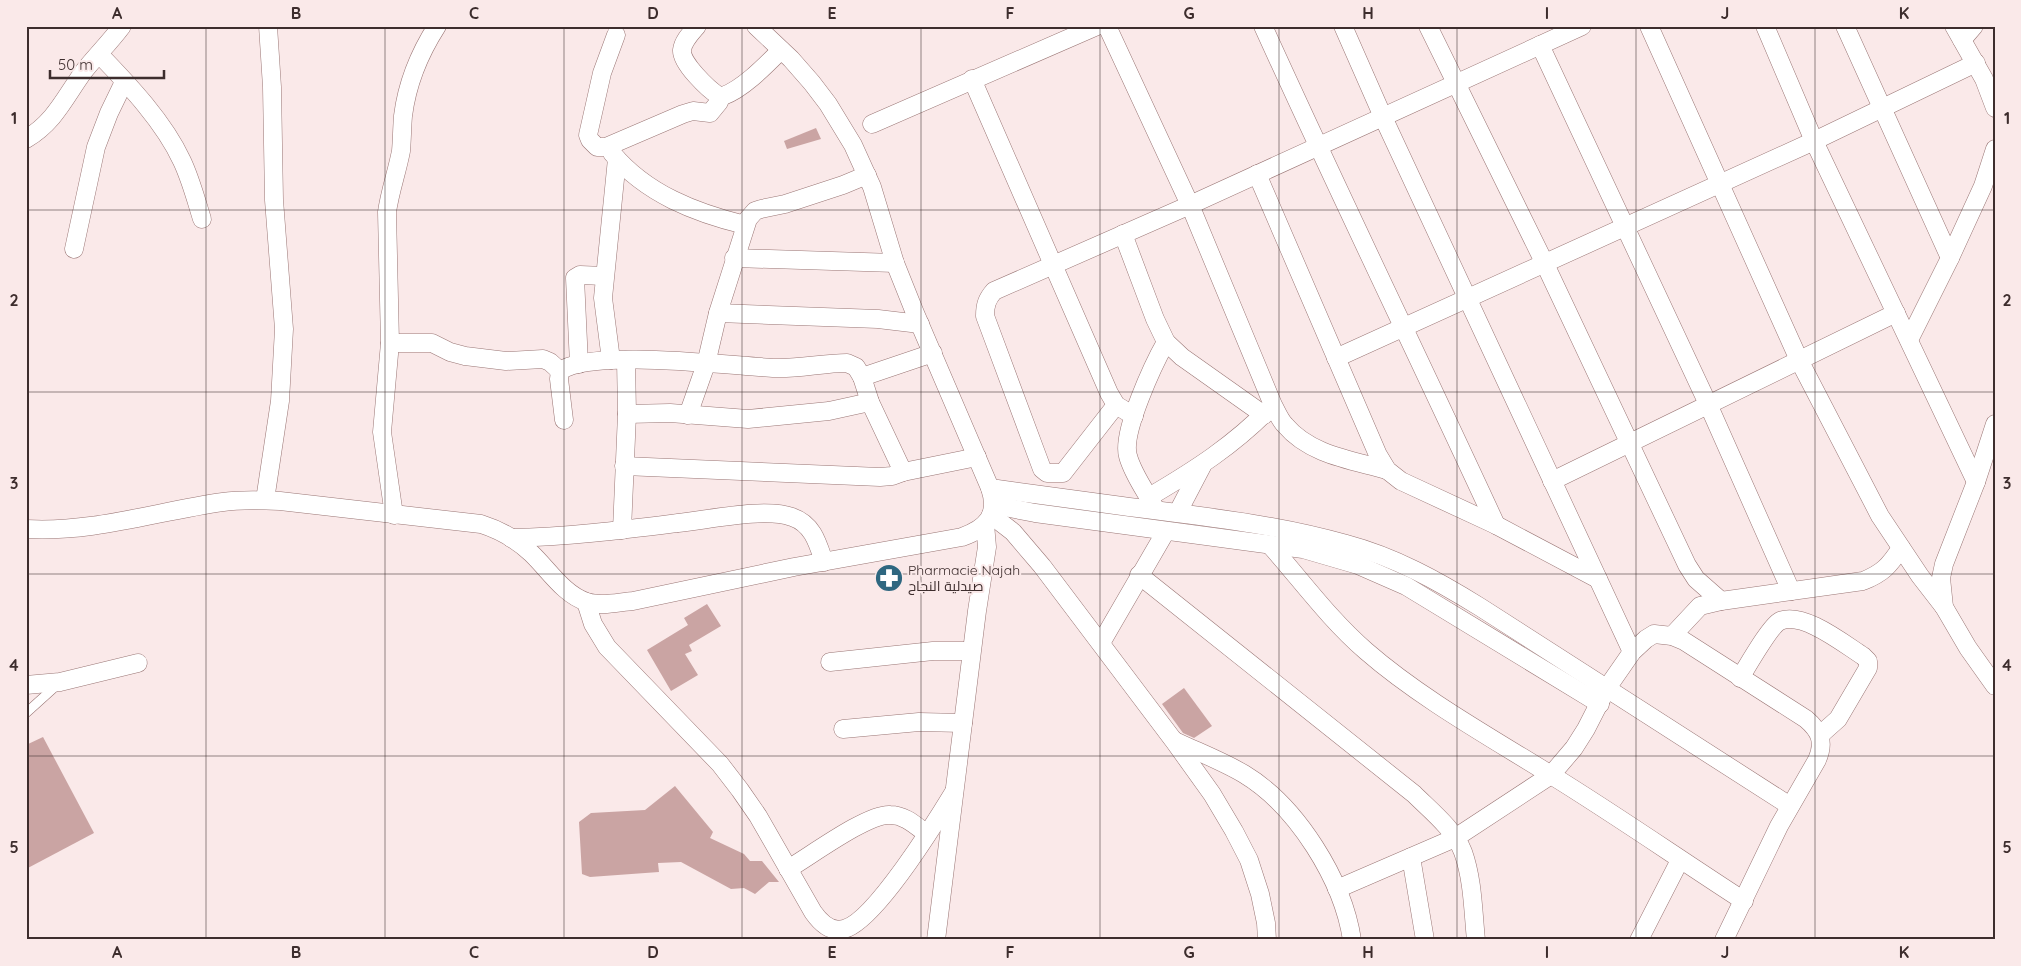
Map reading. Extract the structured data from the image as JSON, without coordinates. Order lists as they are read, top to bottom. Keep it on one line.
{"places":{"pharmacy":["Pharmacie Najah صيدلية النجاح"]},"scale_bar":"50 m","grid":{"columns":["A","B","C","D","E","F","G","H","I","J","K"],"rows":["1","2","3","4","5"]}}
